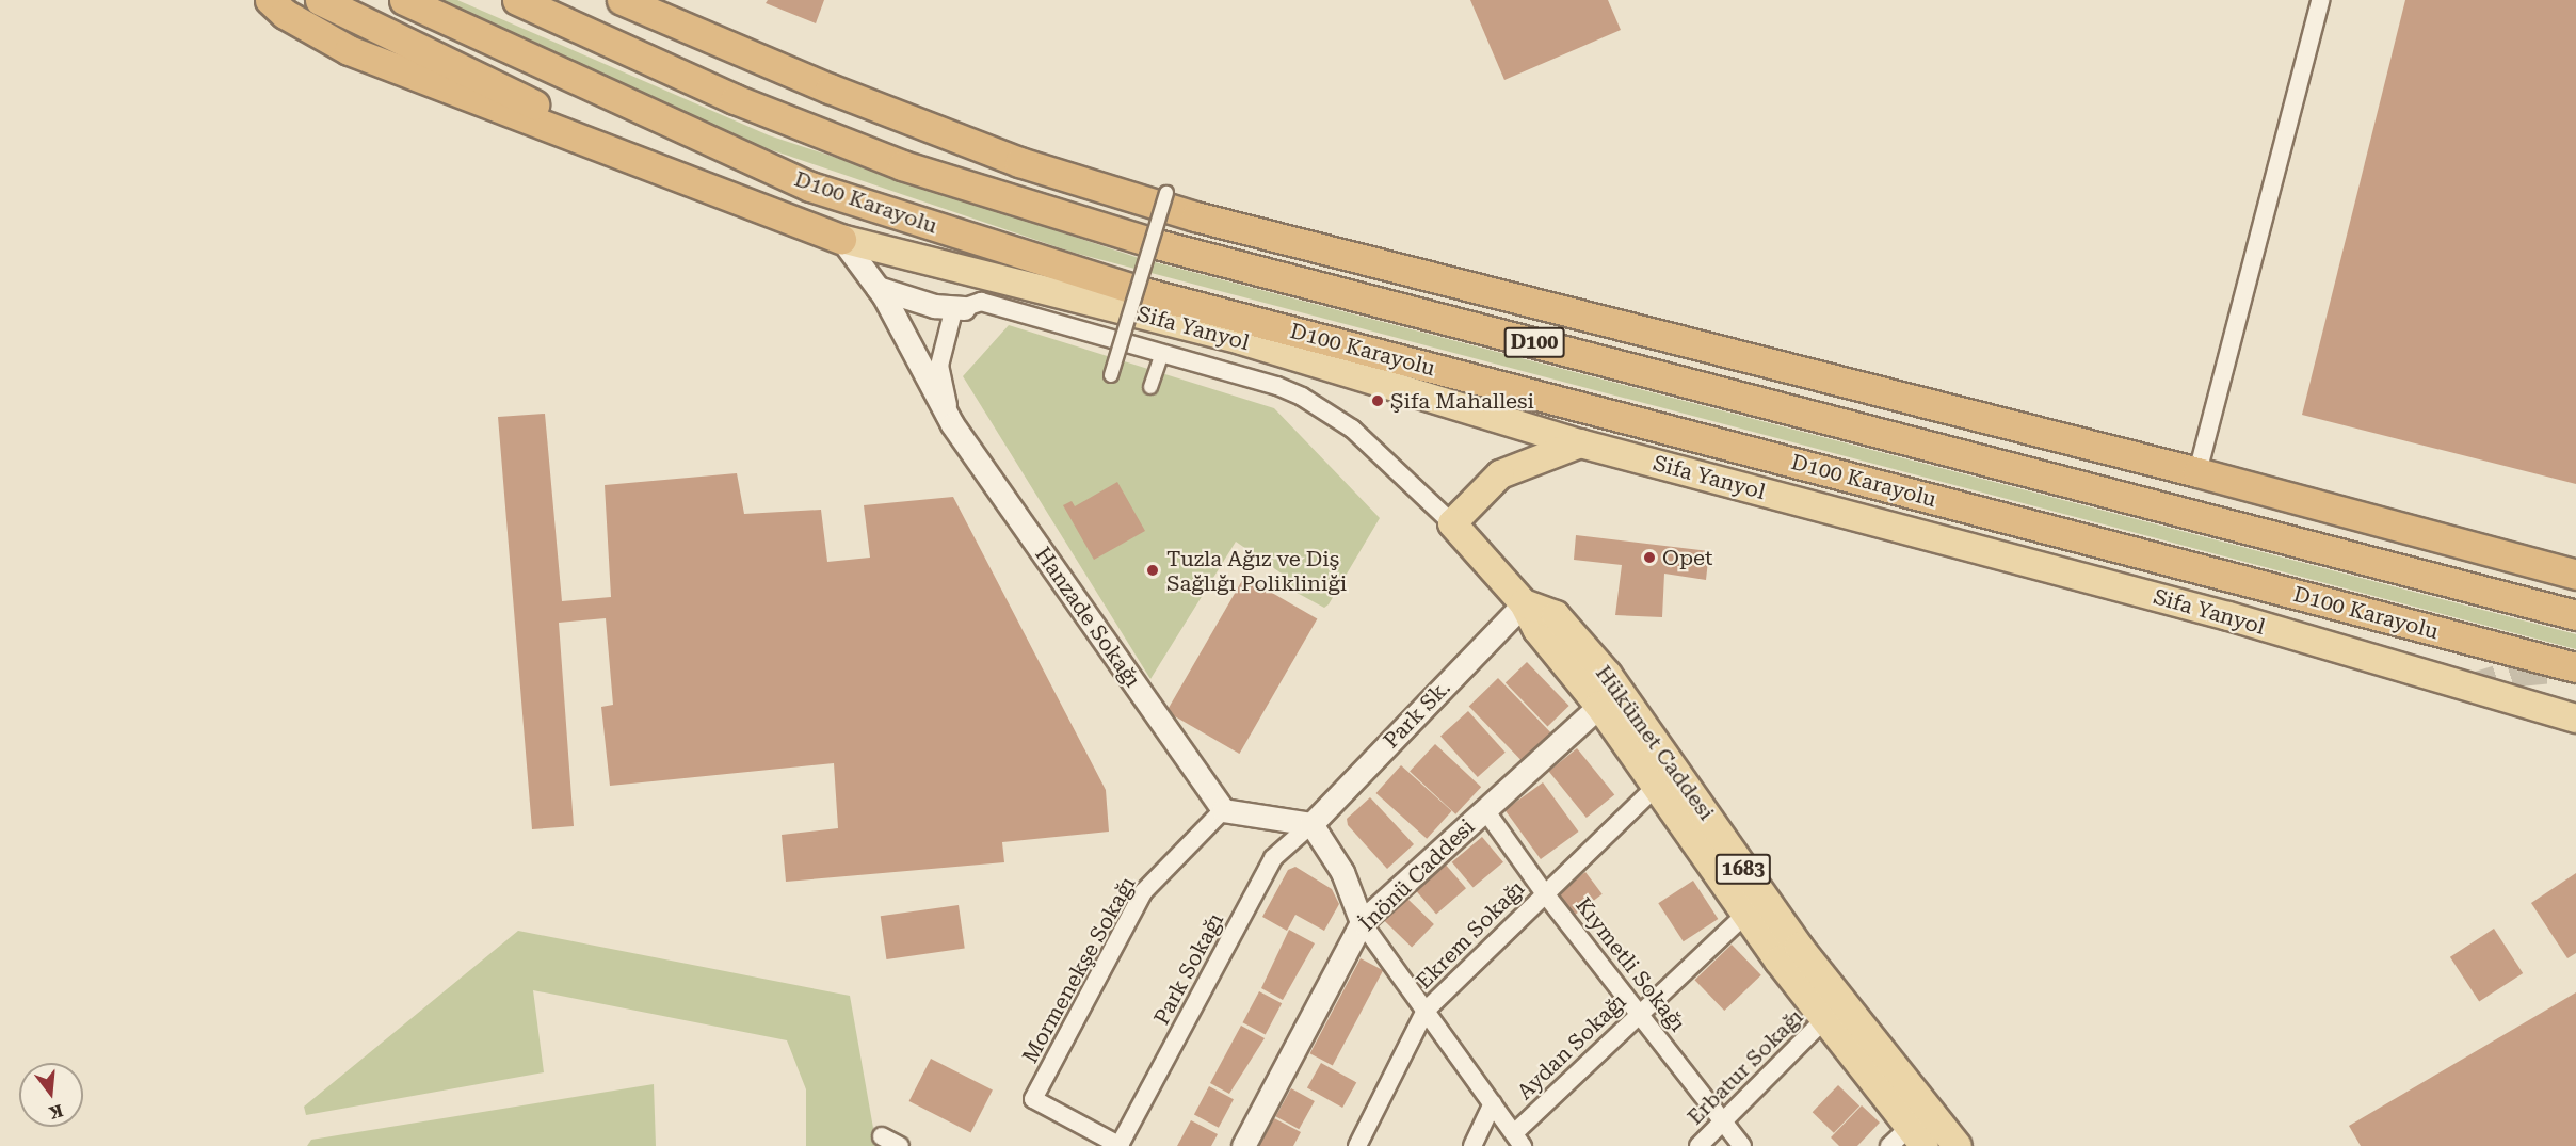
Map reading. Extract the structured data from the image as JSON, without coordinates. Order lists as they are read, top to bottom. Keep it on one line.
{"streets":{"highway":["D100 Karayolu","D100"],"main road":["Sifa Yanyol","Hükümet Caddesi","1683"],"street":["Hanzade Sokağı","Park Sk.","İnönü Caddesi","Ekrem Sokağı","Kıymetli Sokağı","Park Sokağı","Mormenekşe Sokağı","Aydan Sokağı","Erbatur Sokağı"]},"crossings":[["Sifa Yanyol","Hanzade Sokağı"],["Hanzade Sokağı","Mormenekşe Sokağı"],["Park Sk.","Hükümet Caddesi"],["Park Sk.","Park Sokağı"],["Hükümet Caddesi","İnönü Caddesi"],["Hükümet Caddesi","Ekrem Sokağı"],["Hükümet Caddesi","Aydan Sokağı"],["Hükümet Caddesi","Erbatur Sokağı"],["İnönü Caddesi","Kıymetli Sokağı"],["Ekrem Sokağı","Kıymetli Sokağı"],["Kıymetli Sokağı","Aydan Sokağı"],["Kıymetli Sokağı","Erbatur Sokağı"],["Park Sokağı","Mormenekşe Sokağı"]],"places":["Şifa Mahallesi","Opet","Tuzla Ağız ve Diş Sağlığı Polikliniği"],"north":"bottom"}
